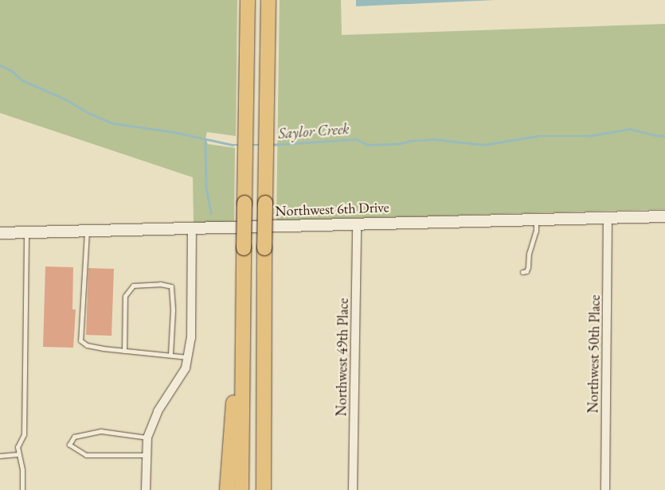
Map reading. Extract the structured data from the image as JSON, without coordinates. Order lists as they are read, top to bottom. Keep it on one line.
{"streets":{"main road":["Northwest 6th Drive"],"street":["Northwest 50th Place","Northwest 49th Place"]},"crossings":[["Northwest 6th Drive","Northwest 50th Place"],["Northwest 6th Drive","Northwest 49th Place"]],"water":["Saylor Creek"]}
